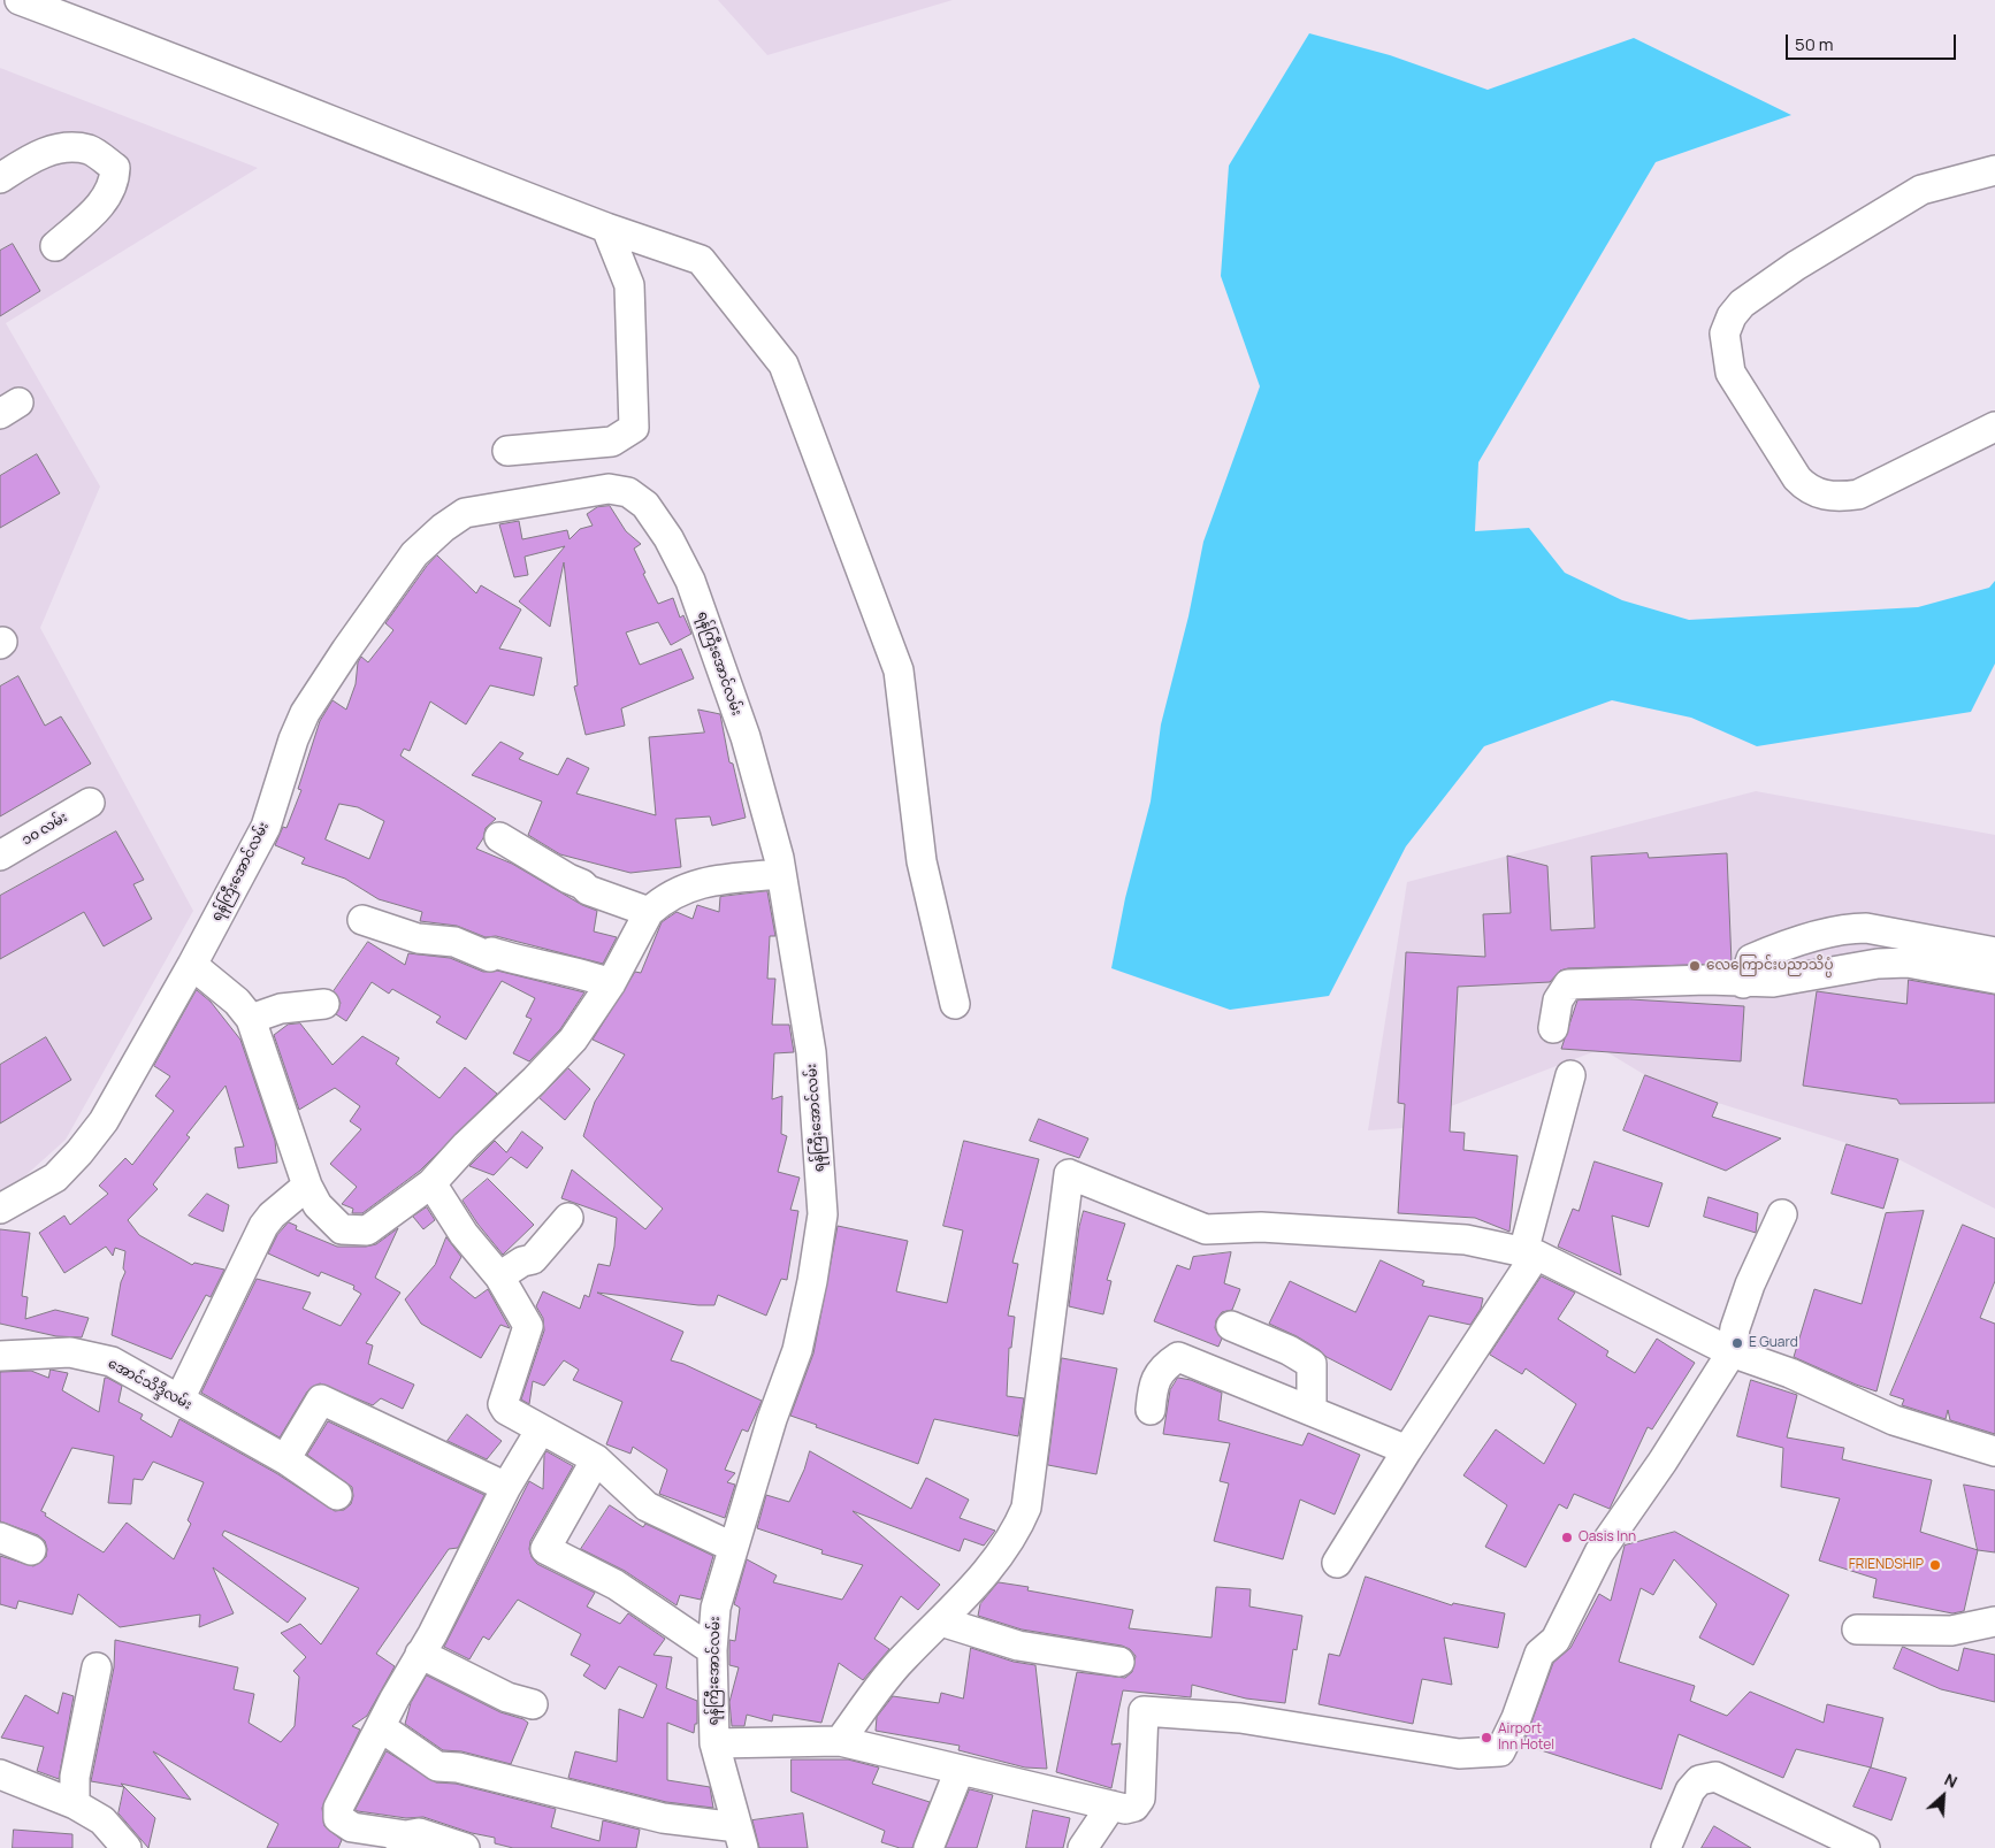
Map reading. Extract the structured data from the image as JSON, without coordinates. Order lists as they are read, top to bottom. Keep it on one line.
{"streets":{"street":["ရန်ကြီးအောင်လမ်း","၁၀ လမ်း","အောင်သိဒ္ဒိလမ်း"]},"places":["လေကြောင်းပညာသိပ္ပံ","E Guard","Oasis Inn","FRIENDSHIP","Airport Inn Hotel"],"scale_bar":"50 m","north":"top right"}
